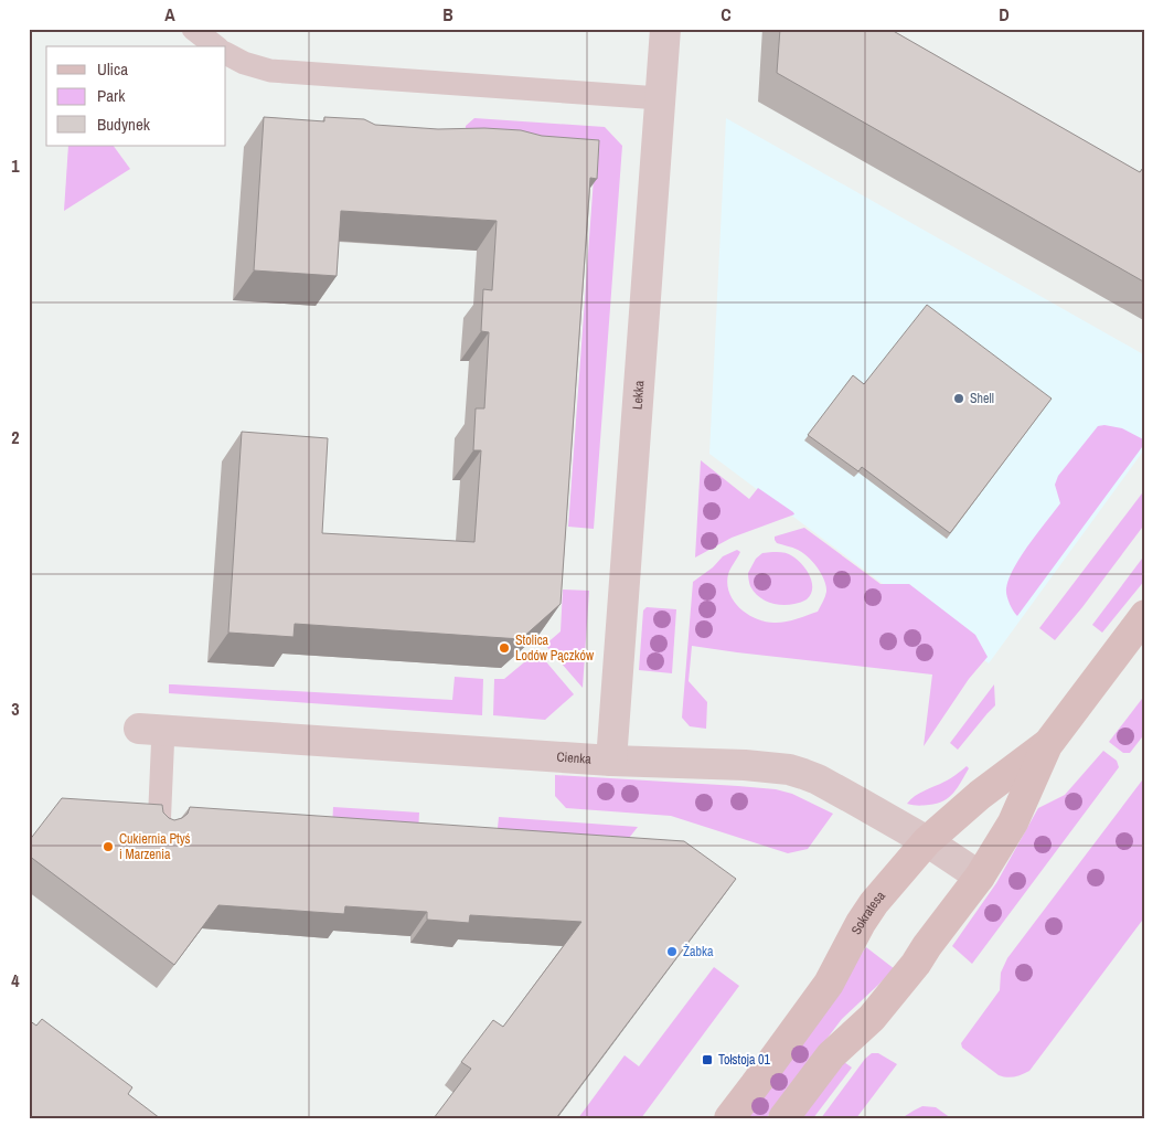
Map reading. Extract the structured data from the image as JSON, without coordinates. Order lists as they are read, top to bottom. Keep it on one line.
{"streets":{"street":["Lekka","Cienka","Sokratesa"]},"crossings":[["Lekka","Cienka"],["Cienka","Sokratesa"]],"places":{"other":["Shell","Stolica Lodów Pączków","Cukiernia Ptyś i Marzenia","Żabka"],"transit":["Tołstoja 01"]},"legend":["Ulica","Park","Budynek"],"grid":{"columns":["A","B","C","D"],"rows":["1","2","3","4"]}}
